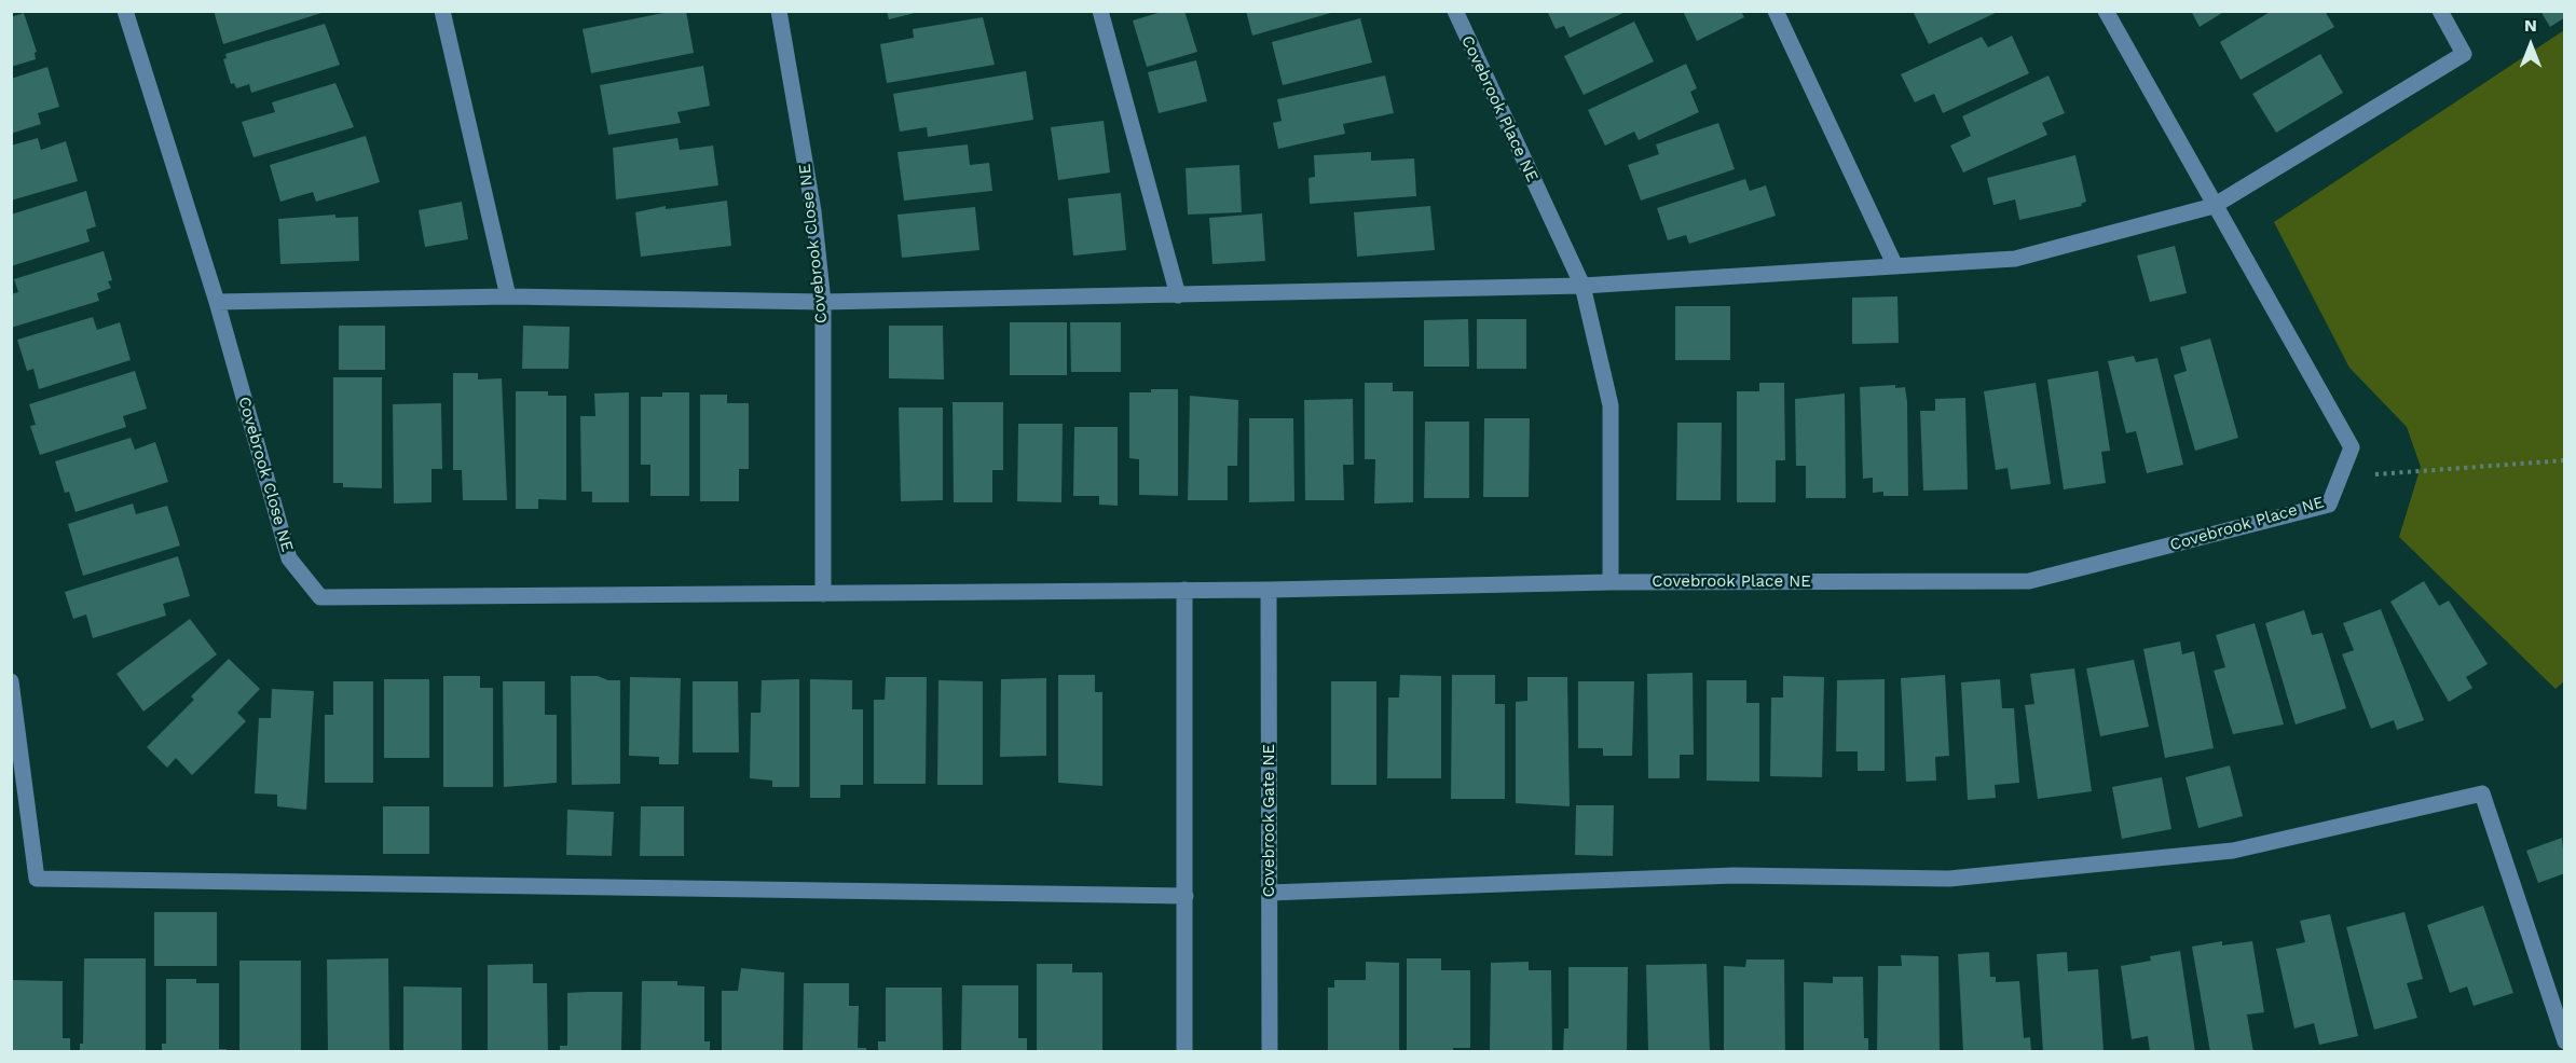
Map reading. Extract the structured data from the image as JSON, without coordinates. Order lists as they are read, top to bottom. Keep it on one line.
{"streets":{"street":["Covebrook Place NE","Covebrook Close NE","Covebrook Gate NE"]},"crossings":[["Covebrook Place NE","Covebrook Close NE"],["Covebrook Place NE","Covebrook Gate NE"]],"north":"top"}
